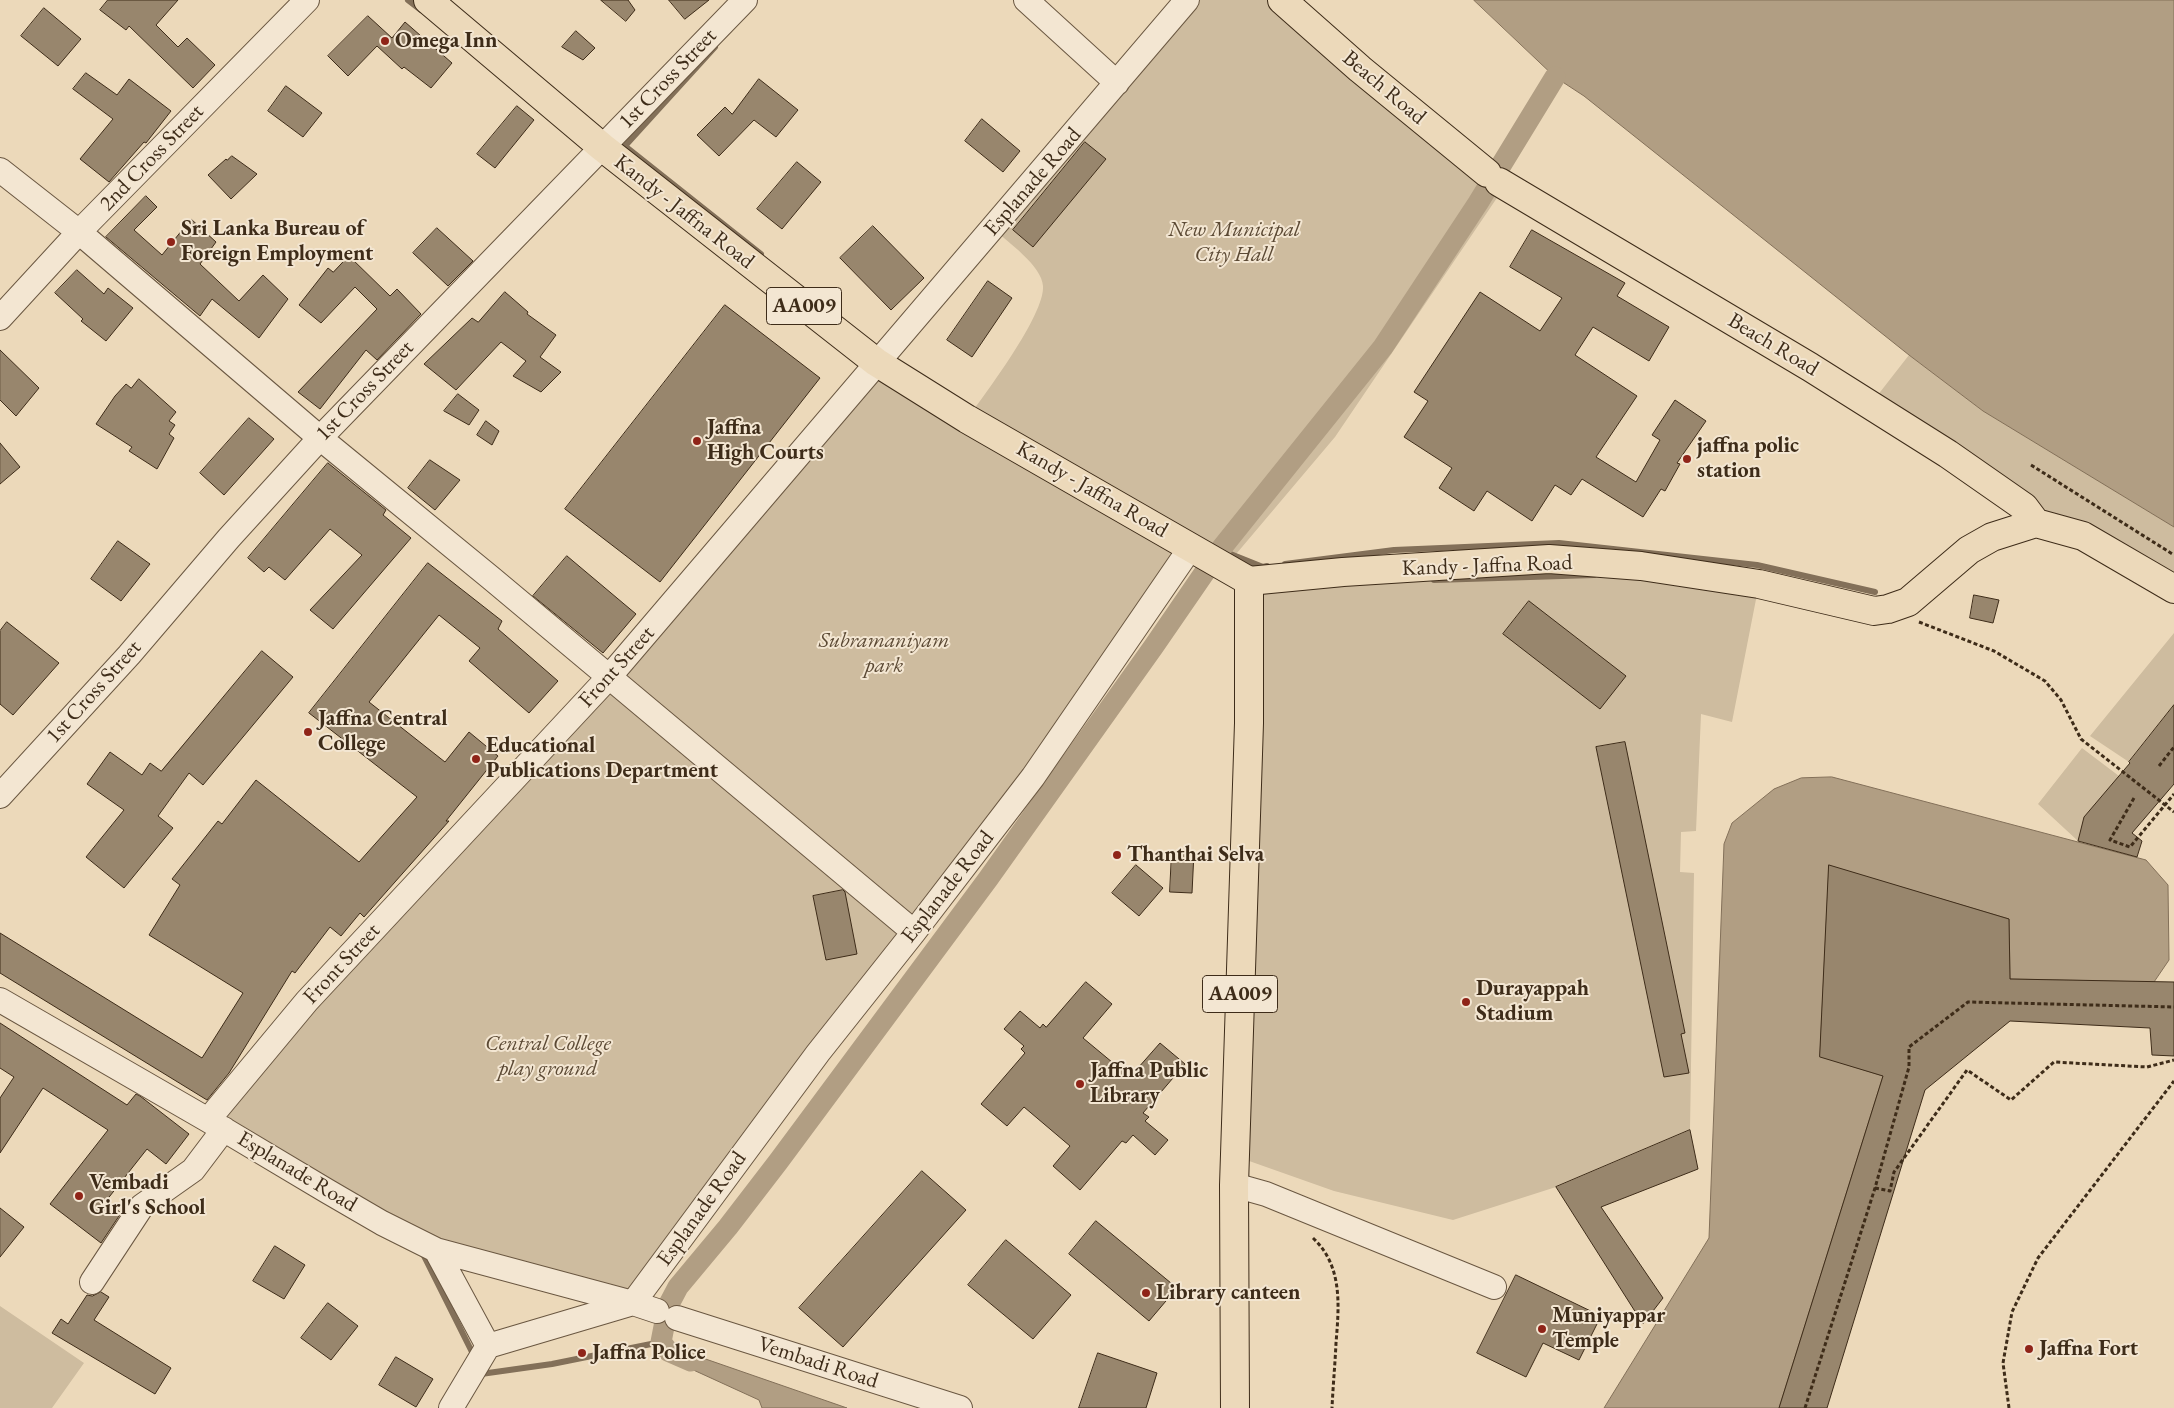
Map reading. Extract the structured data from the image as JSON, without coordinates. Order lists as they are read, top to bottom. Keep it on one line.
{"streets":{"main road":["Beach Road","Kandy - Jaffna Road","AA009"],"street":["1st Cross Street","2nd Cross Street","Esplanade Road","Front Street","Vembadi Road"]},"crossings":[["1st Cross Street","Kandy - Jaffna Road"],["Esplanade Road","Kandy - Jaffna Road"],["Esplanade Road","Front Street"],["Esplanade Road","Vembadi Road"],["Kandy - Jaffna Road","AA009"],["Kandy - Jaffna Road","Front Street"]],"parks":["New Municipal City Hall","Subramaniyam park","Central College play ground"],"places":["Omega Inn","Sri Lanka Bureau of Foreign Employment","Jaffna High Courts","jaffna polic station","Jaffna Central College","Educational Publications Department","Thanthai Selva","Durayappah Stadium","Jaffna Public Library","Vembadi Girl's School","Library canteen","Muniyappar Temple","Jaffna Fort","Jaffna Police"]}
